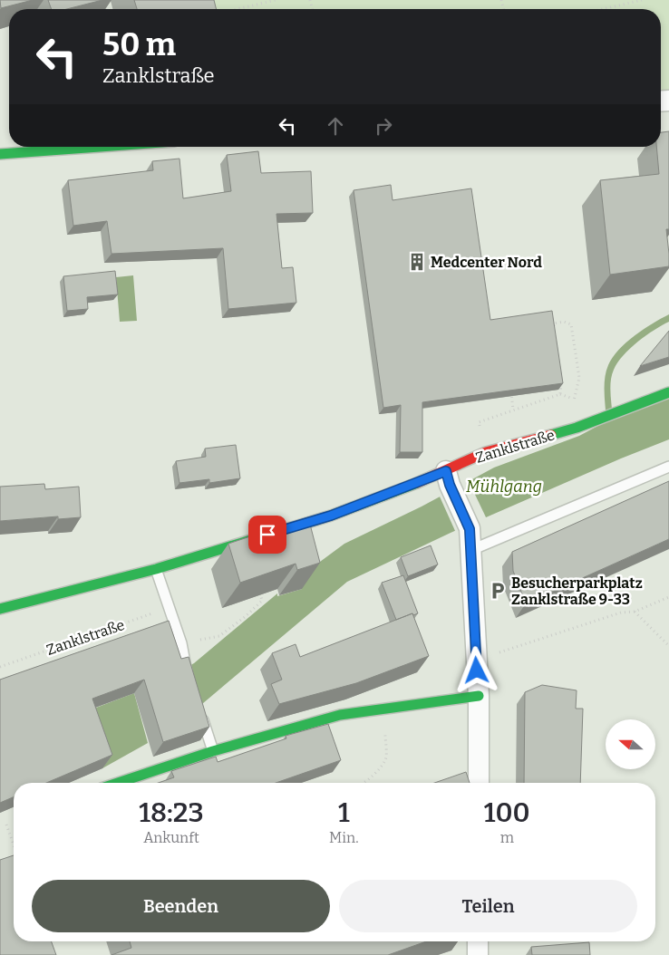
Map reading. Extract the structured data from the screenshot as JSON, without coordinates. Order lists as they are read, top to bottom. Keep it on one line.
{"streets":{"street":["Zanklstraße"]},"water":["Mühlgang"],"places":{"building":["Medcenter Nord"],"parking":["Besucherparkplatz Zanklstraße 9-33"]},"north":"left","page":{"turn":["50 m","Zanklstraße"],"eta":["18:23","Ankunft","1","Min.","100","m"],"buttons":["Beenden","Teilen"]}}
